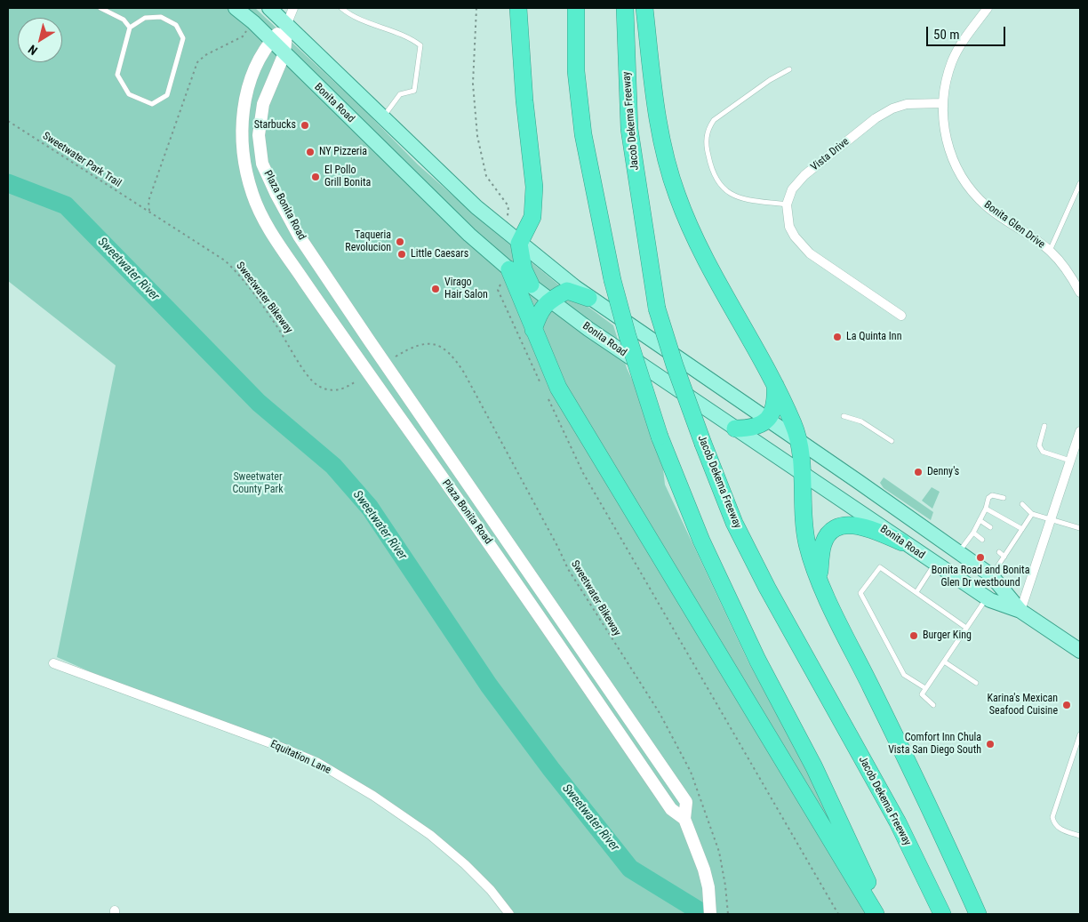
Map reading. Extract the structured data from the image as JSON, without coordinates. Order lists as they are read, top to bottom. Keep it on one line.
{"streets":{"highway":["Jacob Dekema Freeway"],"main road":["Bonita Road","Plaza Bonita Road"],"street":["Vista Drive","Bonita Glen Drive","Equitation Lane"],"path":["Sweetwater Park Trail","Sweetwater Bikeway"]},"crossings":[["Bonita Road","Plaza Bonita Road"],["Vista Drive","Bonita Glen Drive"],["Sweetwater Park Trail","Sweetwater Bikeway"]],"water":["Sweetwater River"],"parks":["Sweetwater County Park"],"places":["Starbucks","NY Pizzeria","El Pollo Grill Bonita","Taqueria Revolucion","Little Caesars","Virago Hair Salon","La Quinta Inn","Denny's","Bonita Road and Bonita Glen Dr westbound","Burger King","Karina's Mexican Seafood Cuisine","Comfort Inn Chula Vista San Diego South"],"scale_bar":"50 m","north":"bottom left"}
